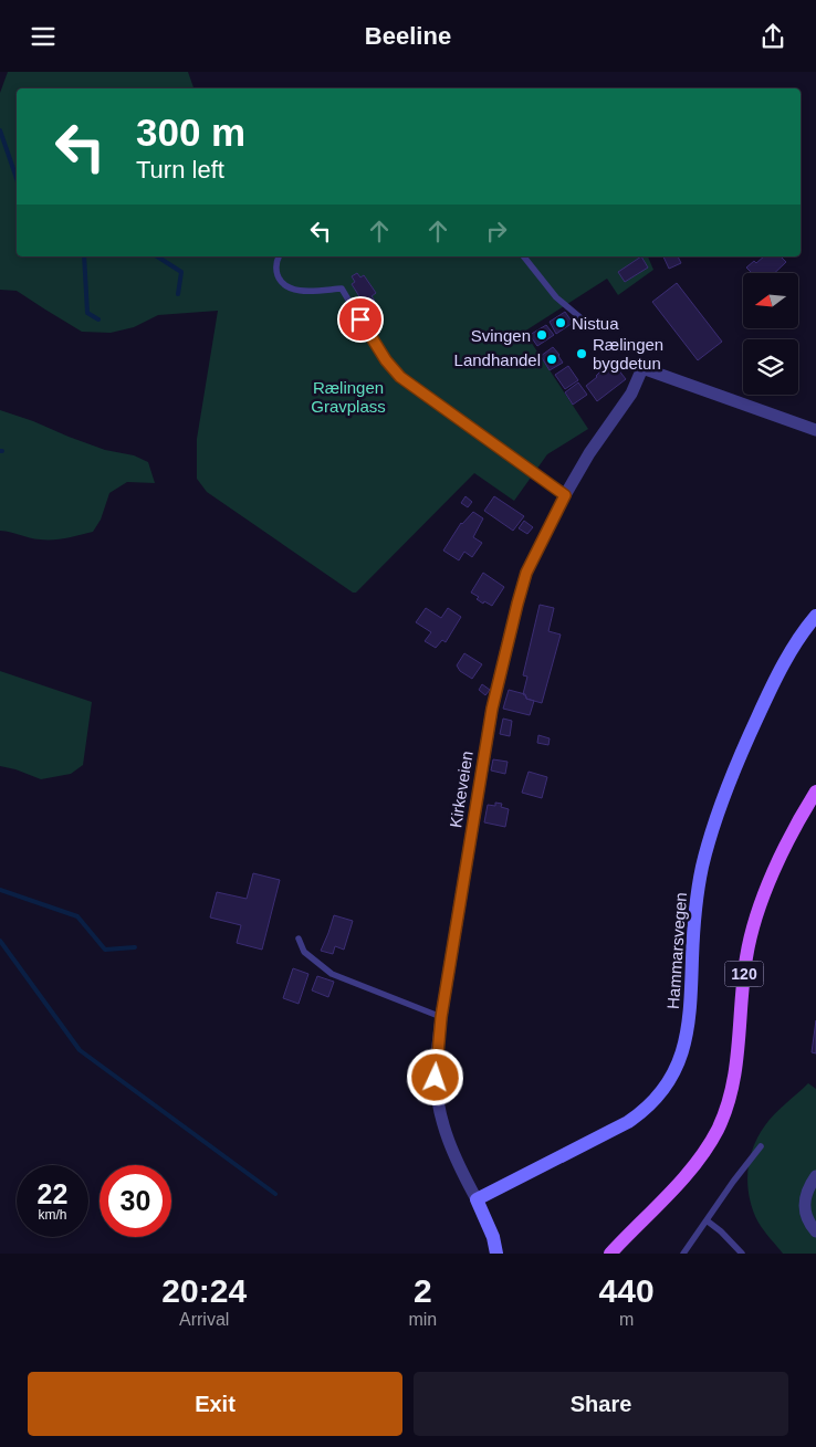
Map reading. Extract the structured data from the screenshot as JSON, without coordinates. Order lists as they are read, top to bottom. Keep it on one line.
{"streets":{"main road":["120"],"street":["Kirkeveien","Hammarsvegen"]},"crossings":[["Kirkeveien","Hammarsvegen"]],"parks":["Rælingen Gravplass"],"places":["Nistua","Svingen","Rælingen bygdetun","Landhandel"],"north":"left","page":{"header":"Beeline","turn":["300 m","Turn left"],"speed":"22 km/h","limit":"30","eta":["20:24","Arrival","2","min","440","m"],"buttons":["Exit","Share"]}}
